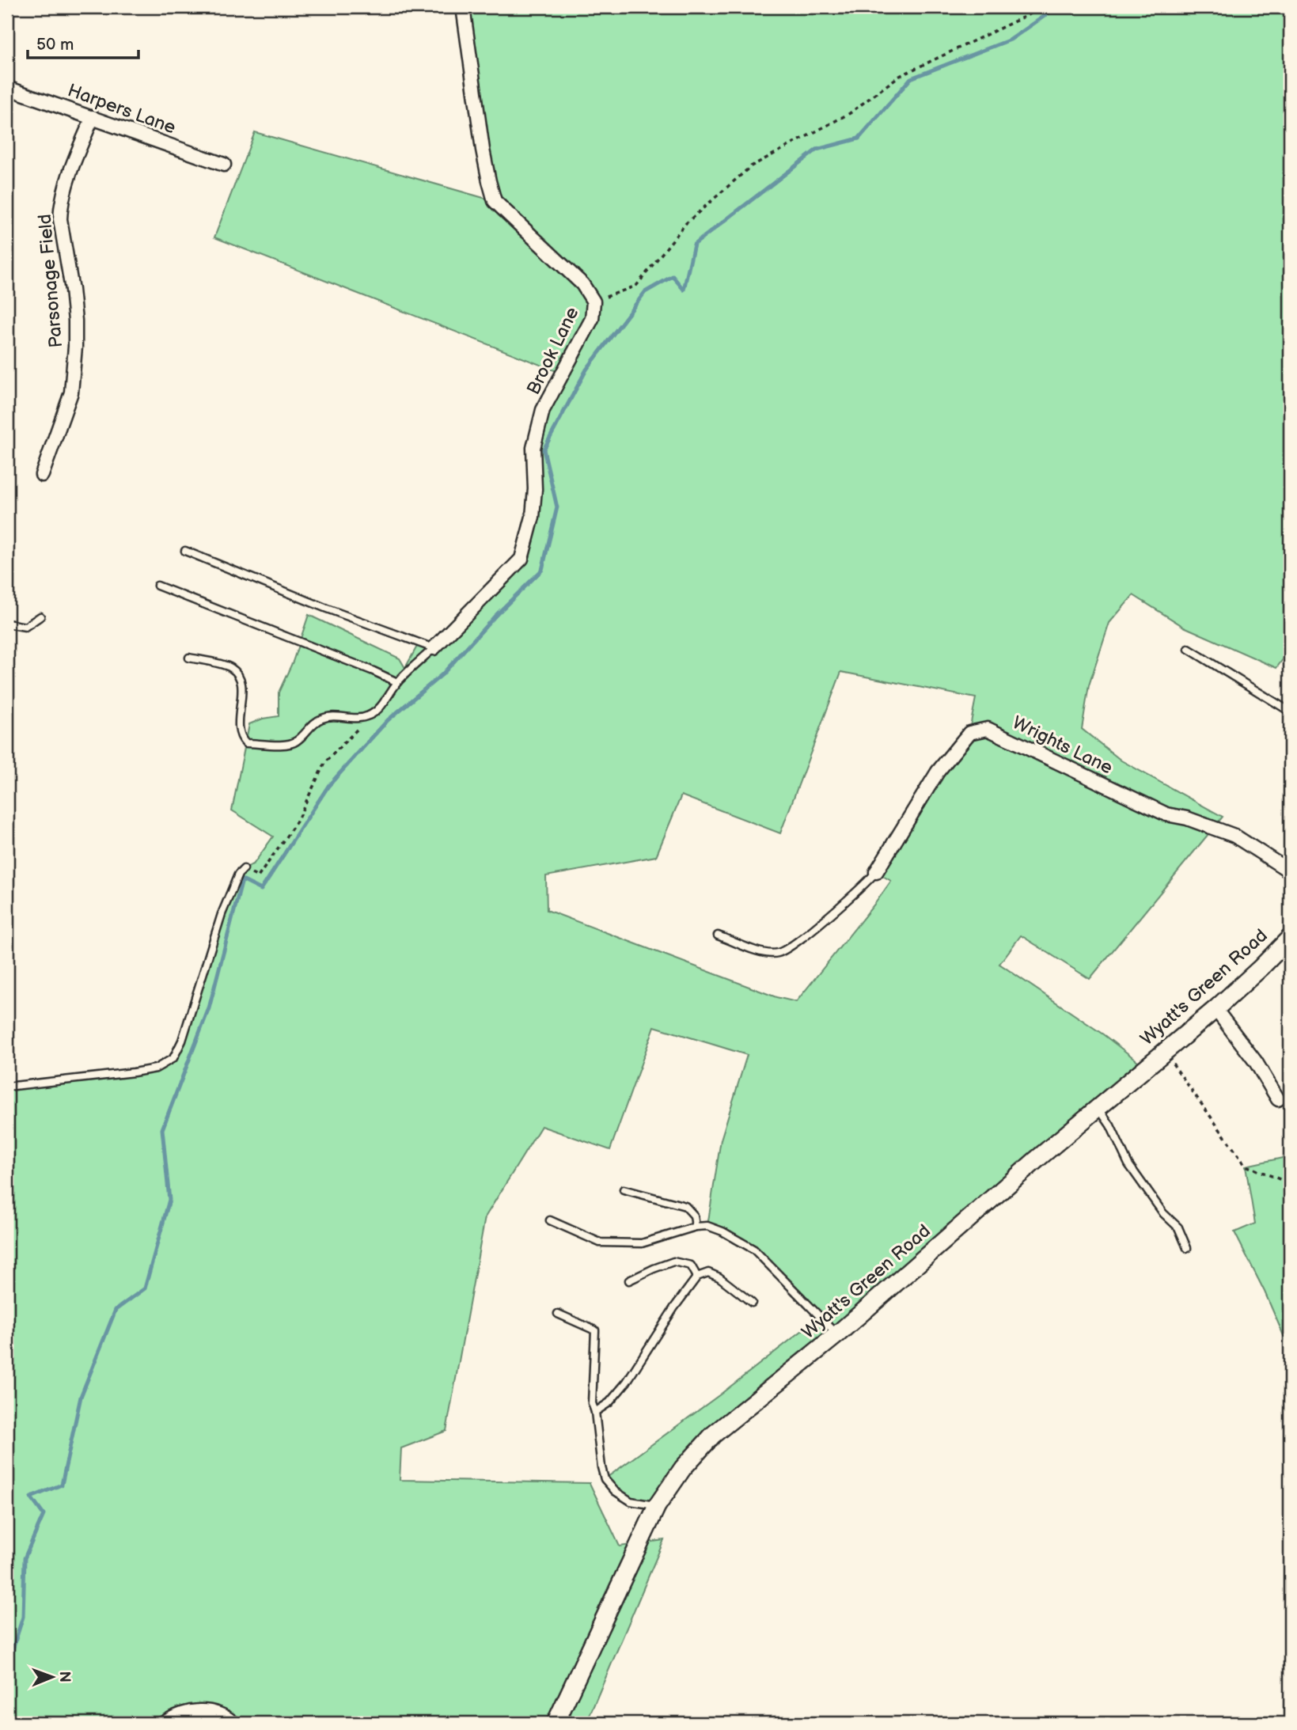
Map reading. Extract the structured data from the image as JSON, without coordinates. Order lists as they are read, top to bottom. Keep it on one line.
{"streets":{"street":["Harpers Lane","Parsonage Field","Brook Lane","Wrights Lane","Wyatt's Green Road"]},"crossings":[["Harpers Lane","Parsonage Field"]],"scale_bar":"50 m","north":"right"}
